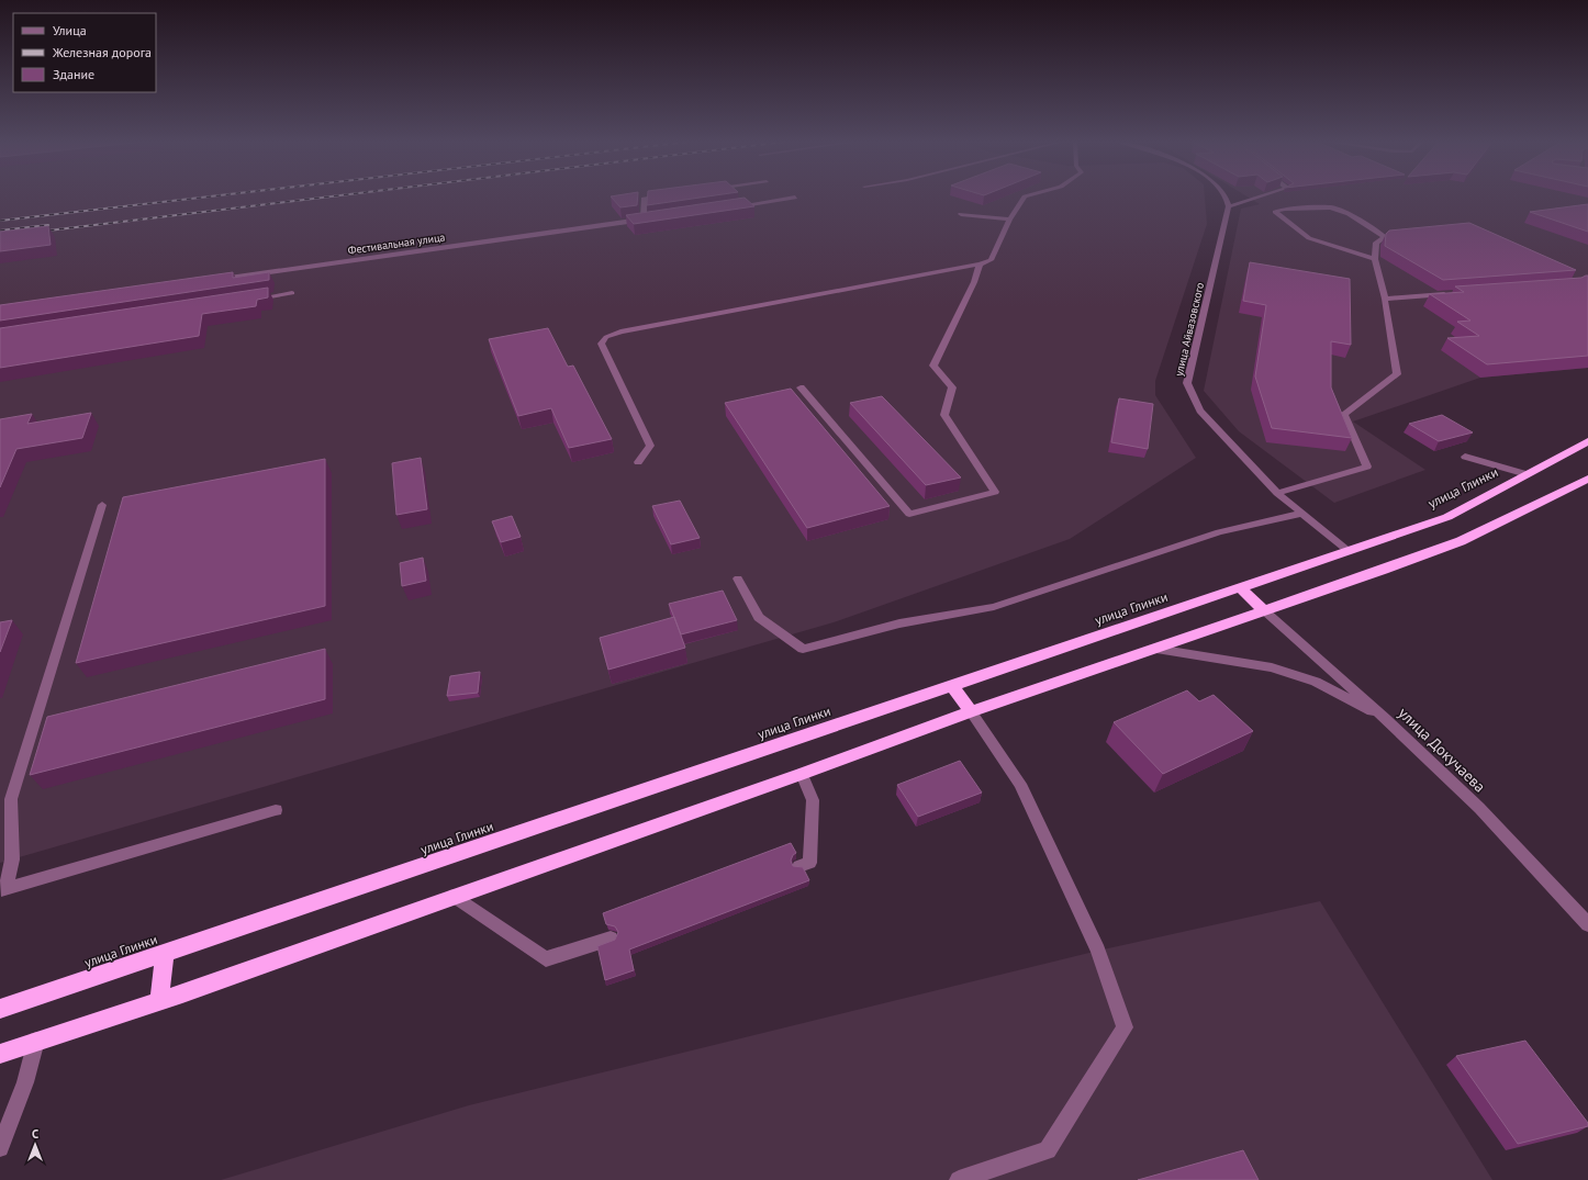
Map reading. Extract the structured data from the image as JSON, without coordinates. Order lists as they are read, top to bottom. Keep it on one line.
{"streets":{"highway":["улица Глинки"],"street":["Фестивальная улица","улица Айвазовского","улица Докучаева"]},"crossings":[["улица Айвазовского","улица Глинки"]],"legend":["Улица","Железная дорога","Здание"],"north":"top"}
